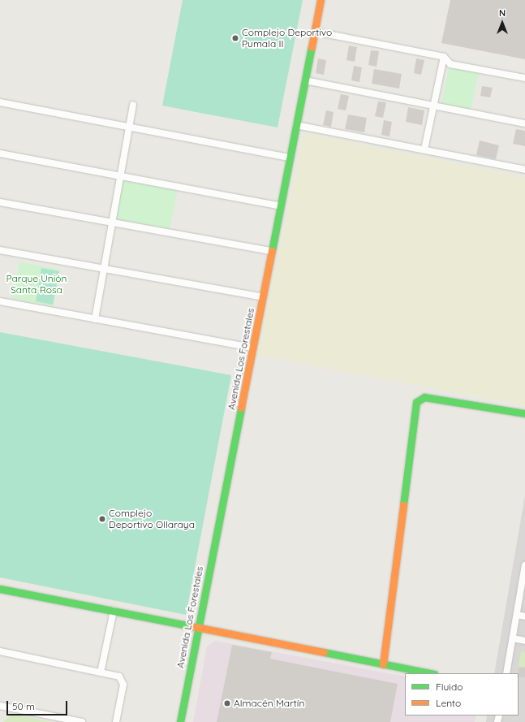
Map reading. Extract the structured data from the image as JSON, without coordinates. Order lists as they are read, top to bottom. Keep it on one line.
{"streets":{"street":["Avenida Los Forestales"]},"parks":["Parque Unión Santa Rosa"],"places":["Complejo Deportivo Pumala II","Complejo Deportivo Ollaraya","Almacén Martín"],"legend":["Fluido","Lento"],"scale_bar":"50 m","north":"top"}
